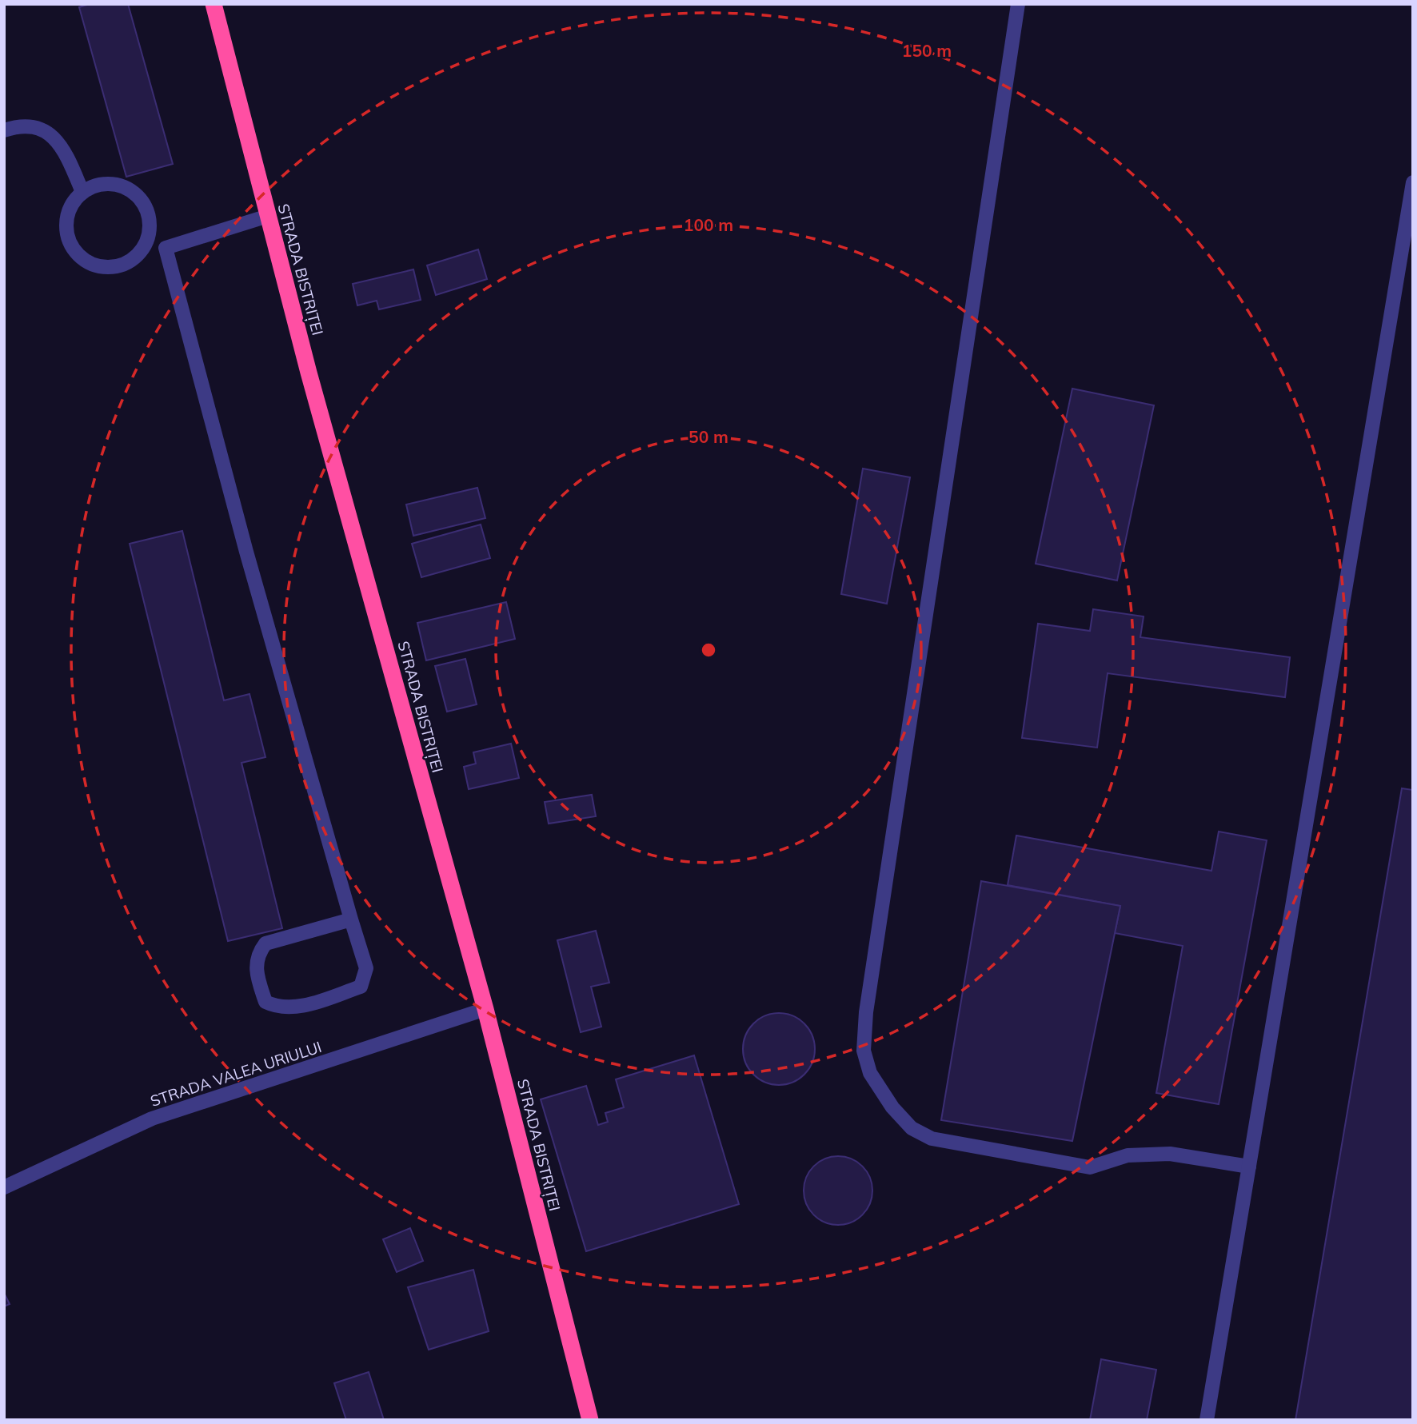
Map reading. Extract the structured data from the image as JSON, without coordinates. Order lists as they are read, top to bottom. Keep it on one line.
{"streets":{"highway":["STRADA BISTRIȚEI"],"street":["STRADA VALEA URIULUI"]},"crossings":[["STRADA BISTRIȚEI","STRADA VALEA URIULUI"]],"rings":["150 m","100 m","50 m"]}
